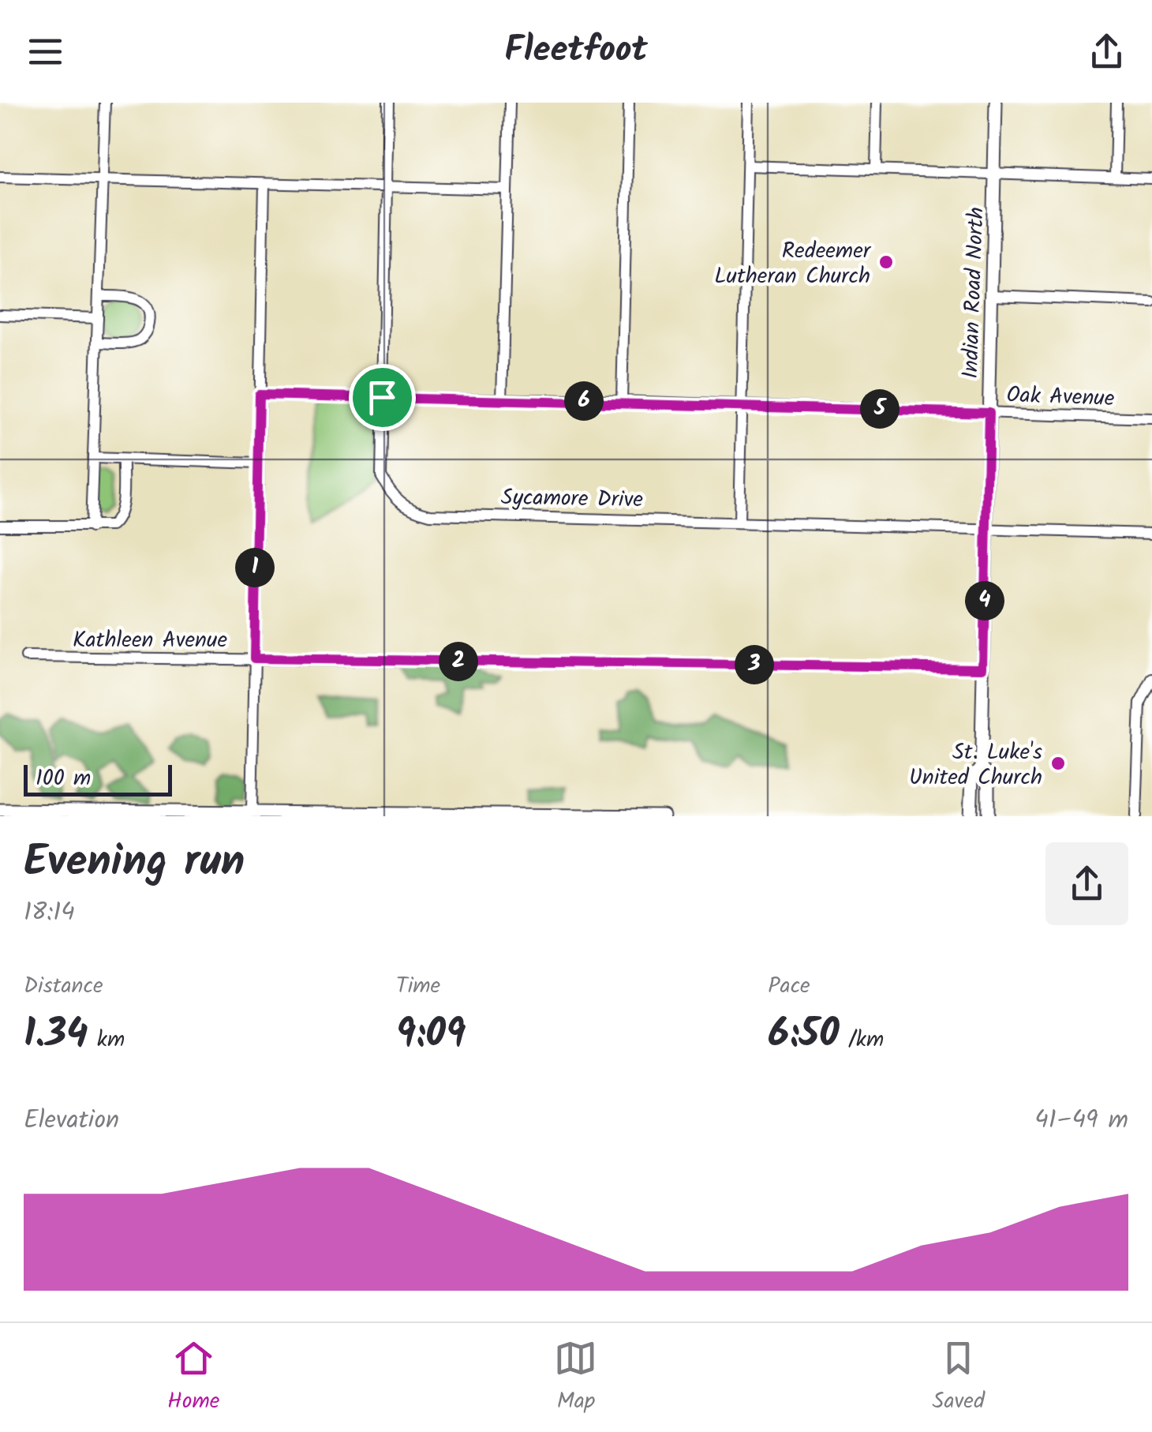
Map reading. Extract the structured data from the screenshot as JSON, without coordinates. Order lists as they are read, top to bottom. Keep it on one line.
{"streets":{"main road":["Indian Road North"],"street":["Oak Avenue","Sycamore Drive","Kathleen Avenue"]},"crossings":[["Indian Road North","Oak Avenue"],["Indian Road North","Sycamore Drive"],["Indian Road North","Kathleen Avenue"],["Oak Avenue","Sycamore Drive"]],"places":["Redeemer Lutheran Church","St. Luke's United Church"],"scale_bar":"100 m","page":{"header":"Fleetfoot","pins":["6","5","1","4","2","3"],"scale":"100 m","heading":["Evening run","18:14"],"stats":[["Distance","1.34 km"],["Time","9:09"],["Pace","6:50 /km"]],"chart":["Elevation","41–49 m"],"tabs":["Home","Map","Saved"]}}
